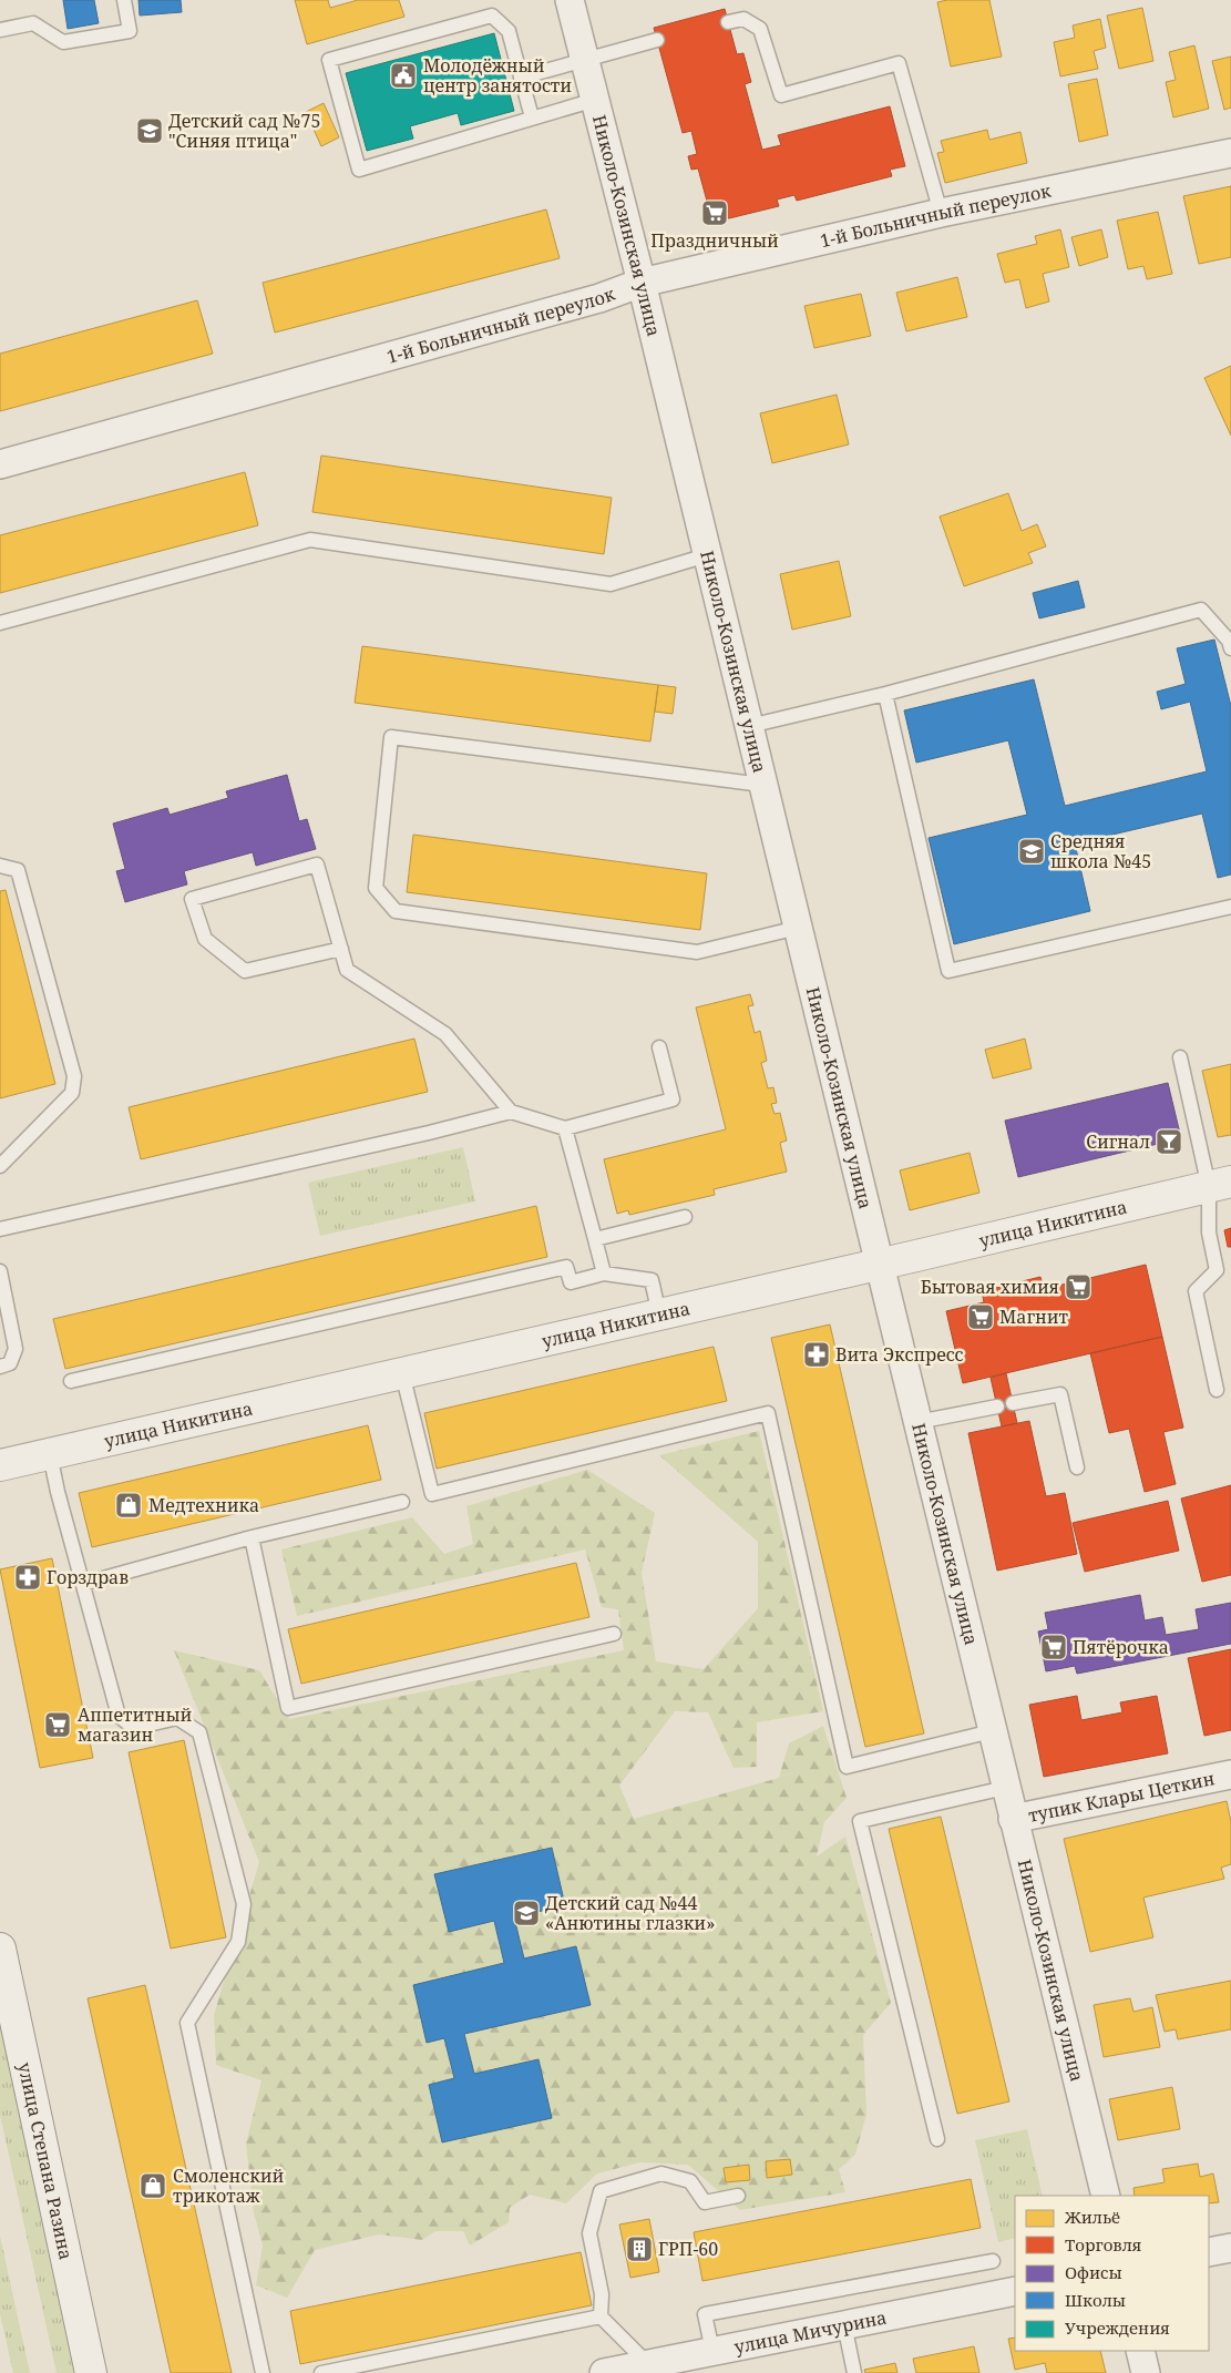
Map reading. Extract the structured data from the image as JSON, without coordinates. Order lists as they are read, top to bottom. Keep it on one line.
{"streets":{"street":["1-й Больничный переулок","Николо-Козинская улица","улица Никитина","тупик Клары Цеткин","улица Степана Разина","улица Мичурина"]},"crossings":[["1-й Больничный переулок","Николо-Козинская улица"],["Николо-Козинская улица","улица Никитина"],["Николо-Козинская улица","тупик Клары Цеткин"]],"places":{"public building":["Молодёжный центр занятости"],"school or university":["Детский сад №75 \"Синяя птица\"","Средняя школа №45","Детский сад №44 «Анютины глазки»"],"supermarket":["Праздничный","Бытовая химия","Магнит","Пятёрочка","Аппетитный магазин"],"bar":["Сигнал"],"pharmacy":["Вита Экспресс","Горздрав"],"shop":["Медтехника","Смоленский трикотаж"],"building":["ГРП-60"]},"legend":["Жильё","Торговля","Офисы","Школы","Учреждения"]}
